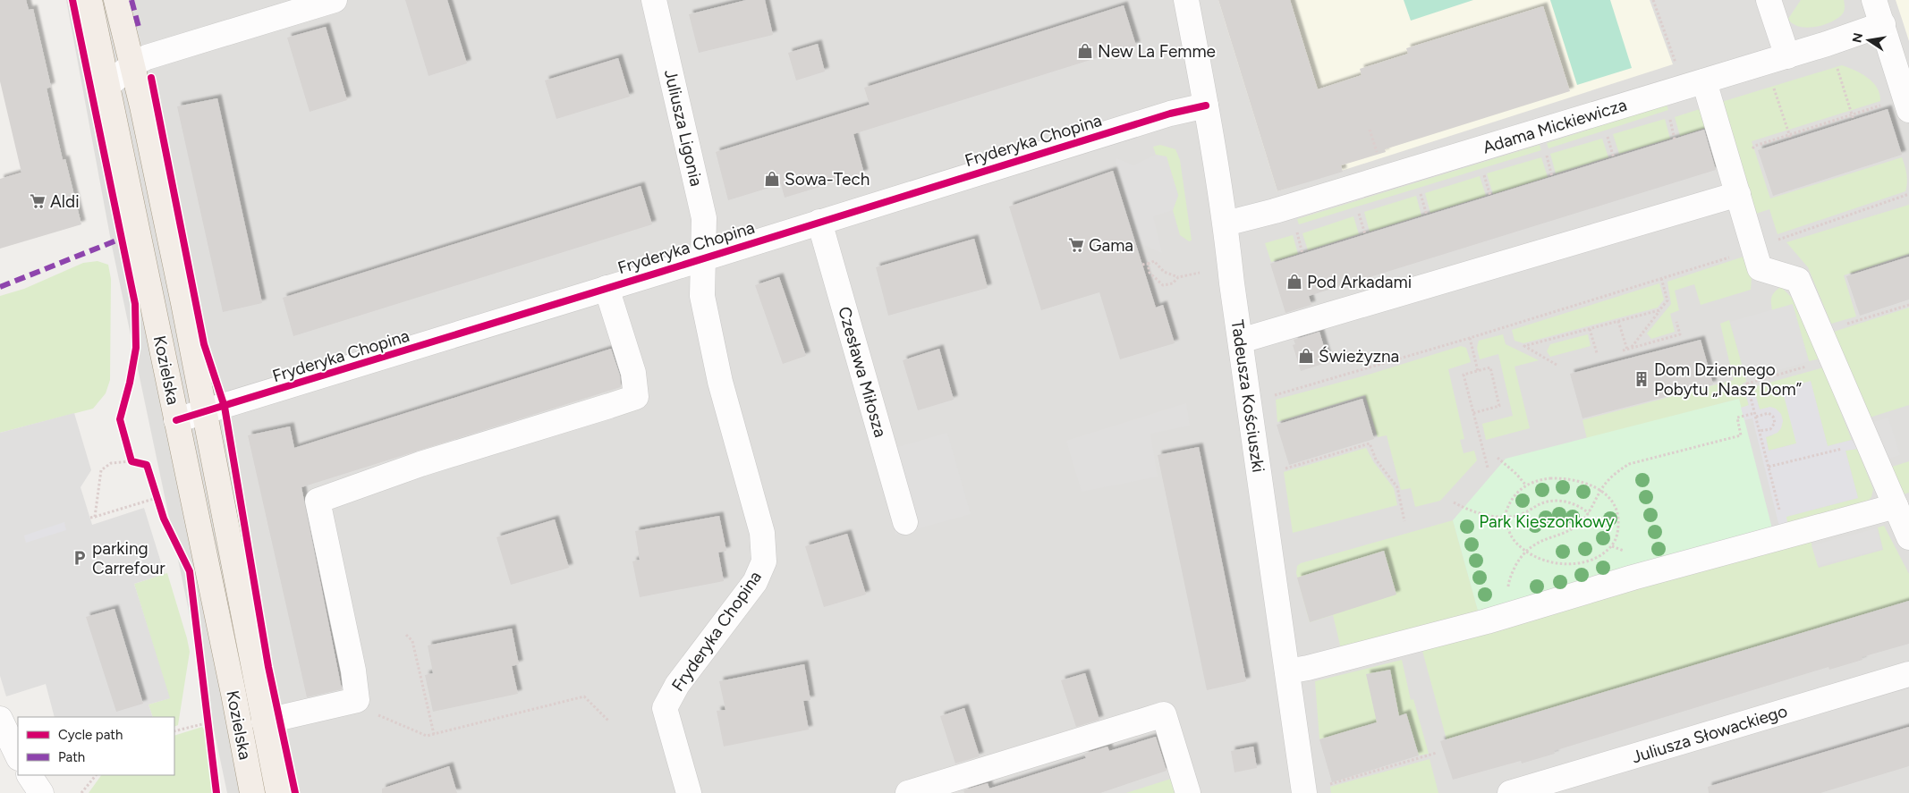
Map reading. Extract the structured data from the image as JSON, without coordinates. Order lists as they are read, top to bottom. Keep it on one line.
{"streets":{"main road":["Kozielska"],"street":["Adama Mickiewicza","Juliusza Ligonia","Fryderyka Chopina","Czesława Miłosza","Tadeusza Kościuszki","Juliusza Słowackiego"]},"crossings":[["Adama Mickiewicza","Tadeusza Kościuszki"],["Juliusza Ligonia","Fryderyka Chopina"],["Fryderyka Chopina","Kozielska"],["Fryderyka Chopina","Czesława Miłosza"],["Fryderyka Chopina","Tadeusza Kościuszki"]],"parks":["Park Kieszonkowy"],"places":{"shop":["New La Femme","Sowa-Tech","Pod Arkadami","Świeżyzna"],"supermarket":["Aldi","Gama"],"building":["Dom Dziennego Pobytu „Nasz Dom”"],"parking":["parking Carrefour"]},"legend":["Cycle path","Path"],"north":"left"}
